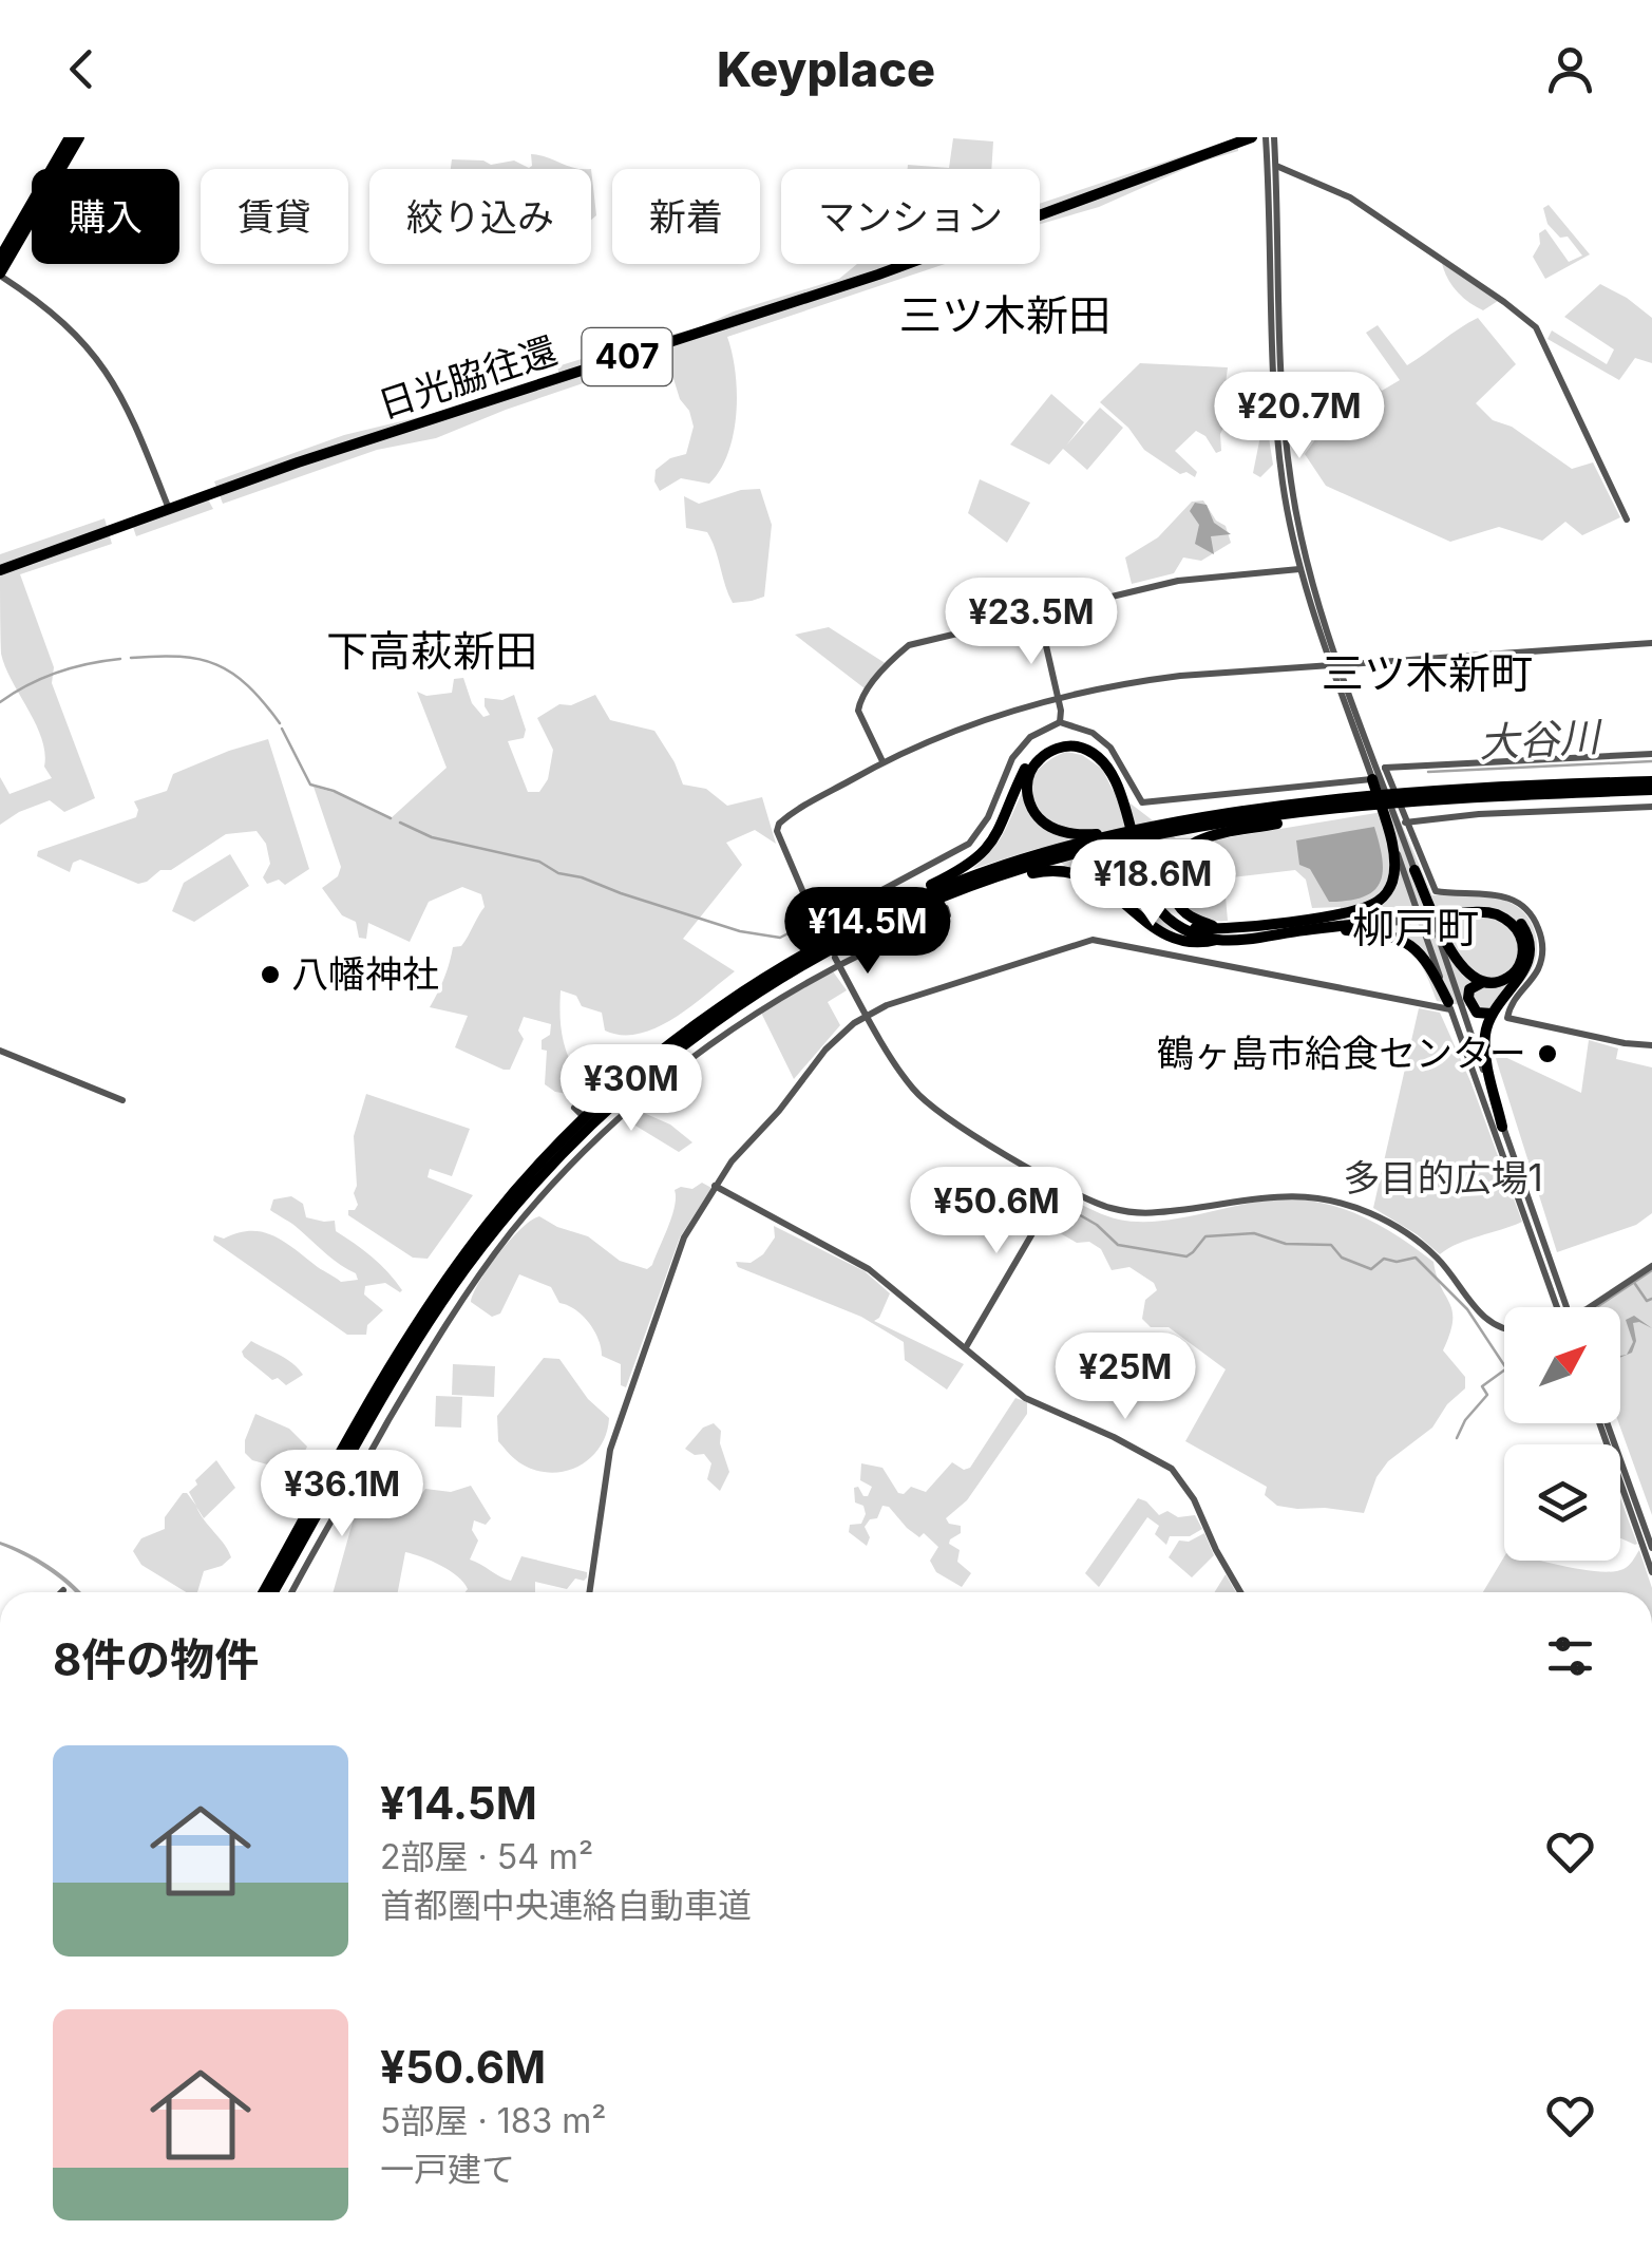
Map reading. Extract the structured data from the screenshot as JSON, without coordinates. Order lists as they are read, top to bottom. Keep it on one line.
{"streets":{"highway":["407","日光脇往還"]},"districts":["三ツ木新田","下高萩新田","三ツ木新町","柳戸町"],"water":["大谷川"],"parks":["多目的広場1"],"places":["八幡神社","鶴ヶ島市給食センター"],"north":"top right","page":{"header":"Keyplace","chip":["購入","賃貸","絞り込み","新着","マンション"],"price":["¥20.7M","¥23.5M","¥18.6M","¥14.5M","¥30M","¥50.6M","¥25M","¥36.1M"],"heading":"8件の物件","list":[{"name":"¥14.5M","note":"2部屋 · 54 m² · 首都圏中央連絡自動車道"},{"name":"¥50.6M","note":"5部屋 · 183 m² · 一戸建て"}]}}
